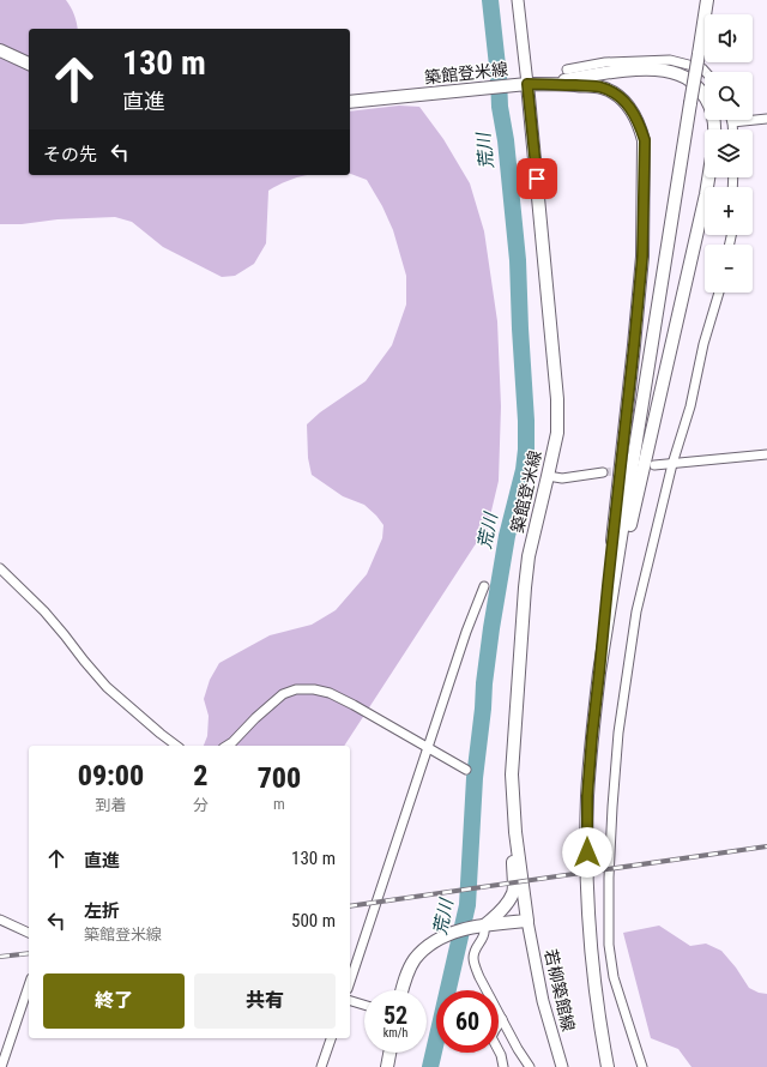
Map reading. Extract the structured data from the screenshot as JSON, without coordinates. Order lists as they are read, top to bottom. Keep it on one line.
{"streets":{"main road":["築館登米線","若柳築館線"]},"crossings":[["築館登米線","若柳築館線"]],"water":["荒川"],"page":{"map_buttons":["+","−"],"turn":["130 m","直進"],"then":"その先","eta":["09:00","到着","2","分","700","m"],"list":[{"name":"直進","value":"130 m"},{"name":"左折","note":"築館登米線","value":"500 m"}],"buttons":["終了","共有"],"speed":"52 km/h","limit":"60"}}
